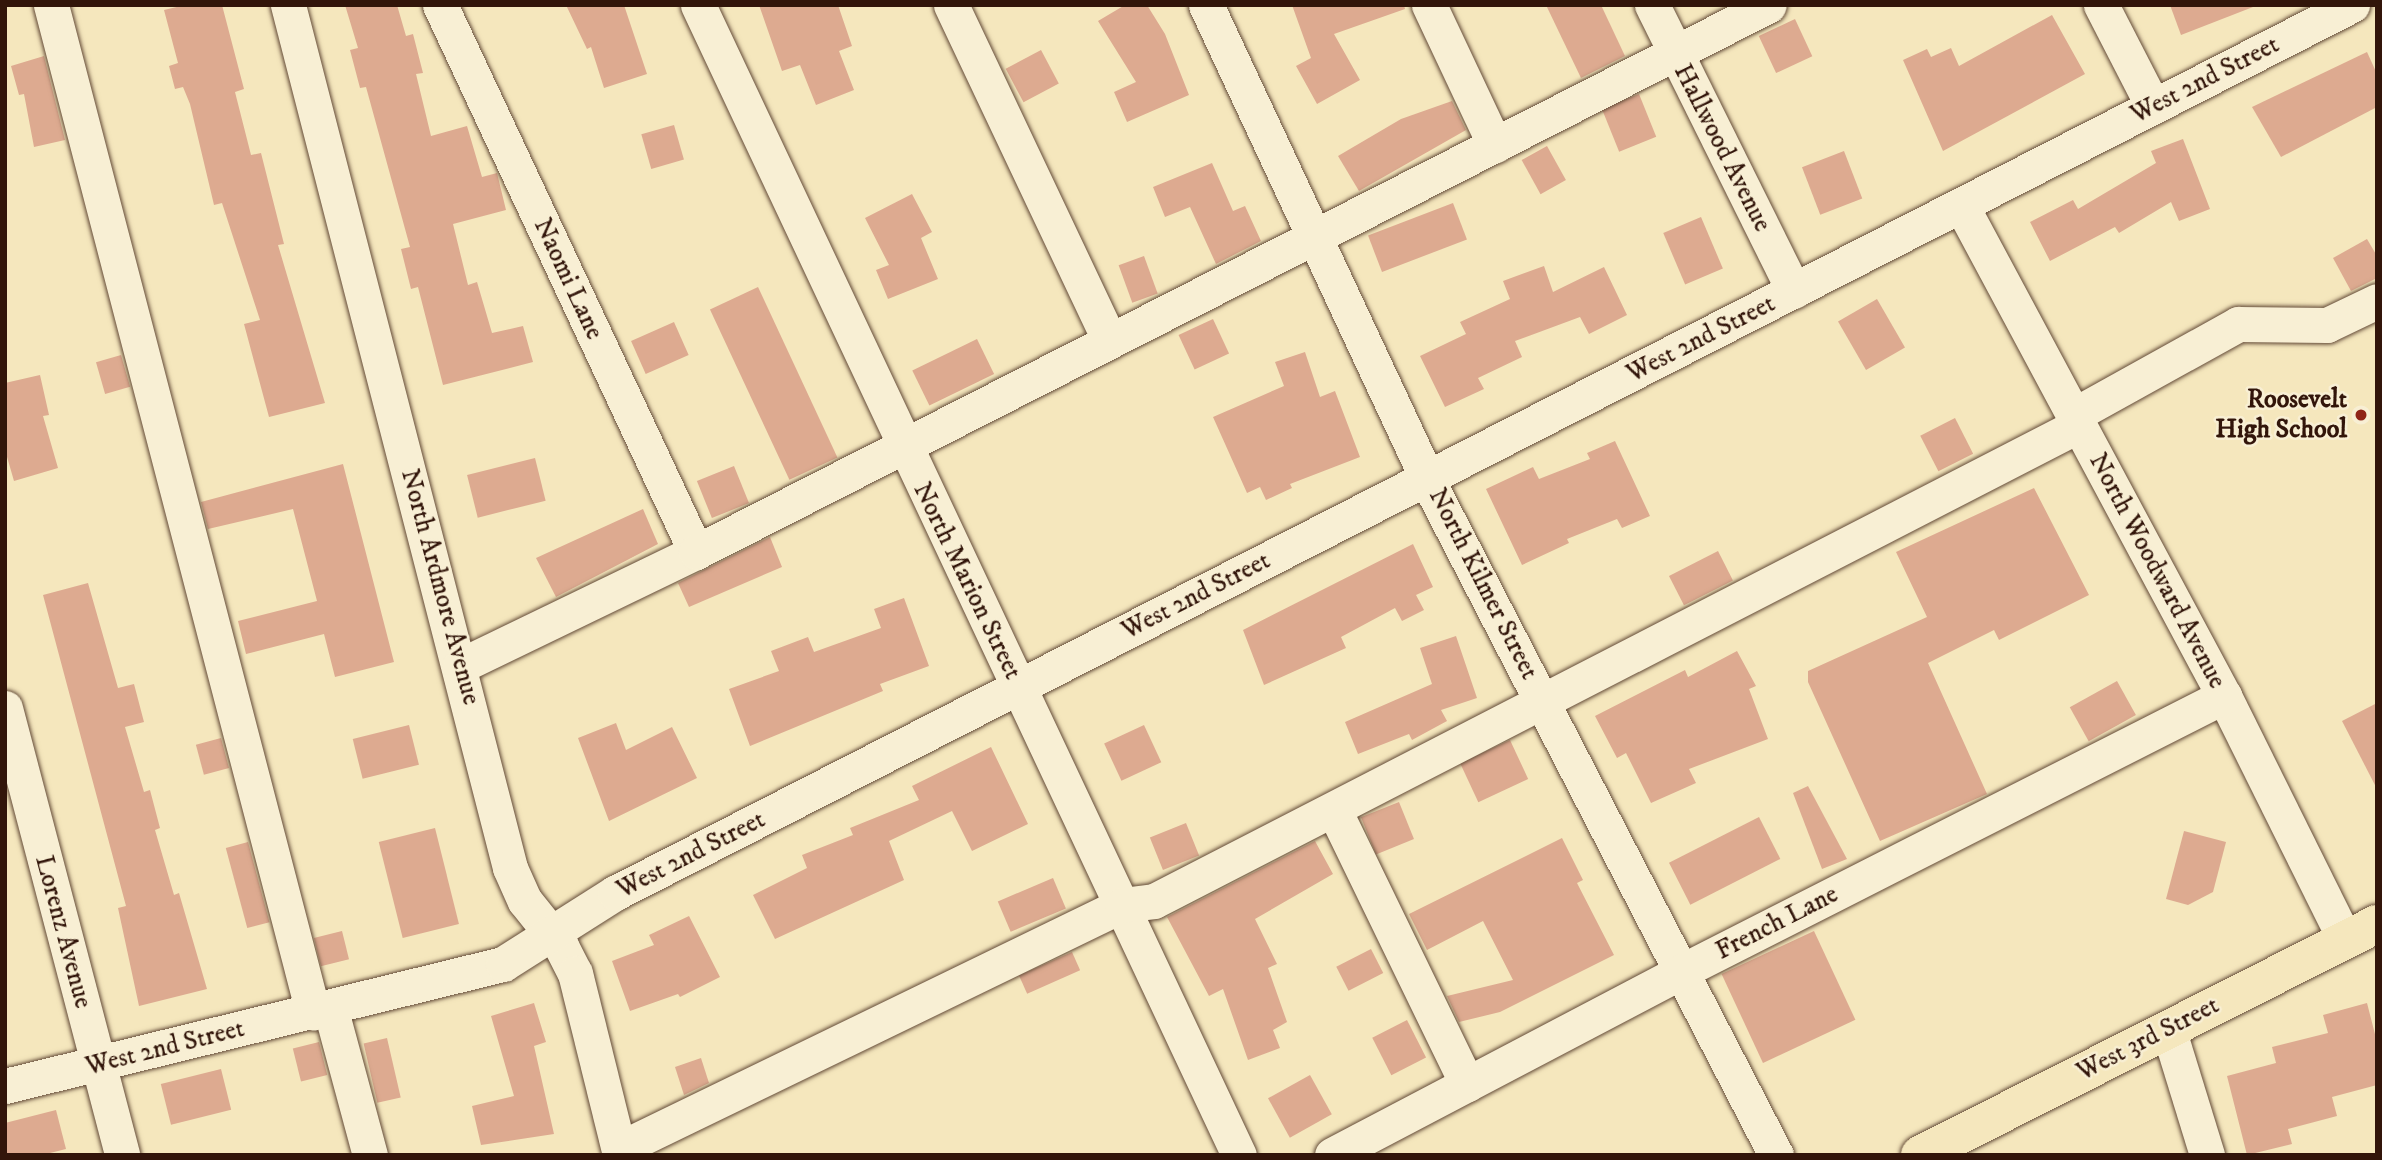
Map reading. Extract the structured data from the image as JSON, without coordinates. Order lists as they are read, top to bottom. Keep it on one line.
{"streets":{"main road":["West 3rd Street"],"street":["West 2nd Street","Hallwood Avenue","Naomi Lane","North Woodward Avenue","North Marion Street","North Kilmer Street","North Ardmore Avenue","French Lane","Lorenz Avenue"]},"crossings":[["West 2nd Street","Hallwood Avenue"],["West 2nd Street","North Woodward Avenue"],["West 2nd Street","North Marion Street"],["West 2nd Street","North Kilmer Street"],["West 2nd Street","North Ardmore Avenue"],["West 2nd Street","Lorenz Avenue"],["North Woodward Avenue","French Lane"],["North Woodward Avenue","West 3rd Street"],["North Kilmer Street","French Lane"]],"places":["Roosevelt High School"]}
